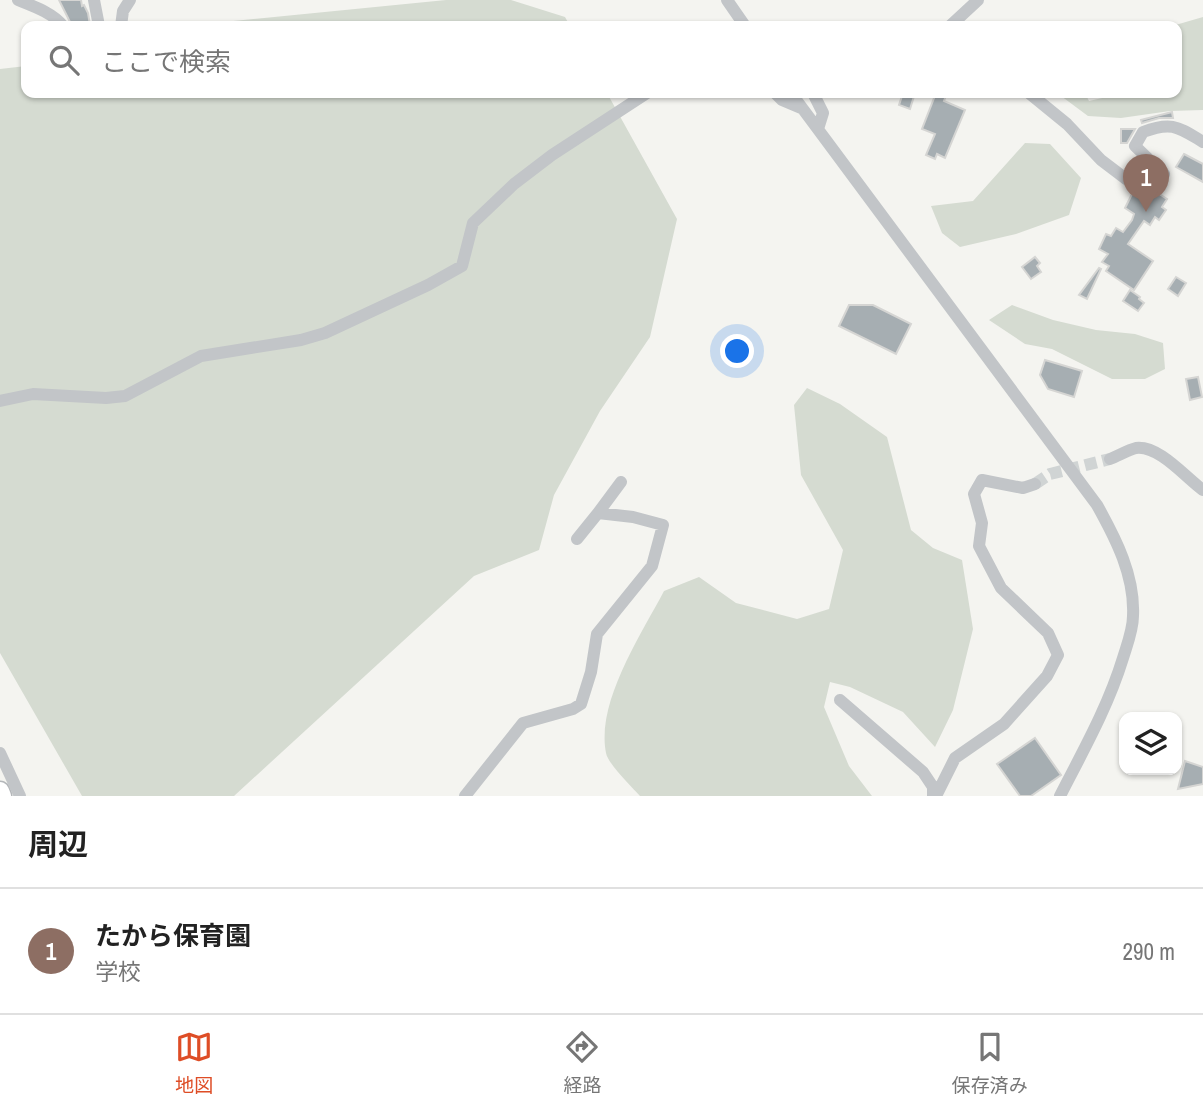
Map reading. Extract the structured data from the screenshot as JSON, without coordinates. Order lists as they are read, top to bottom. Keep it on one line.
{"page":{"search":"ここで検索","pins":"1","heading":"周辺","list":[{"mark":"1","name":"たから保育園","note":"学校","value":"290 m"}],"nav":["地図","経路","保存済み"]}}
